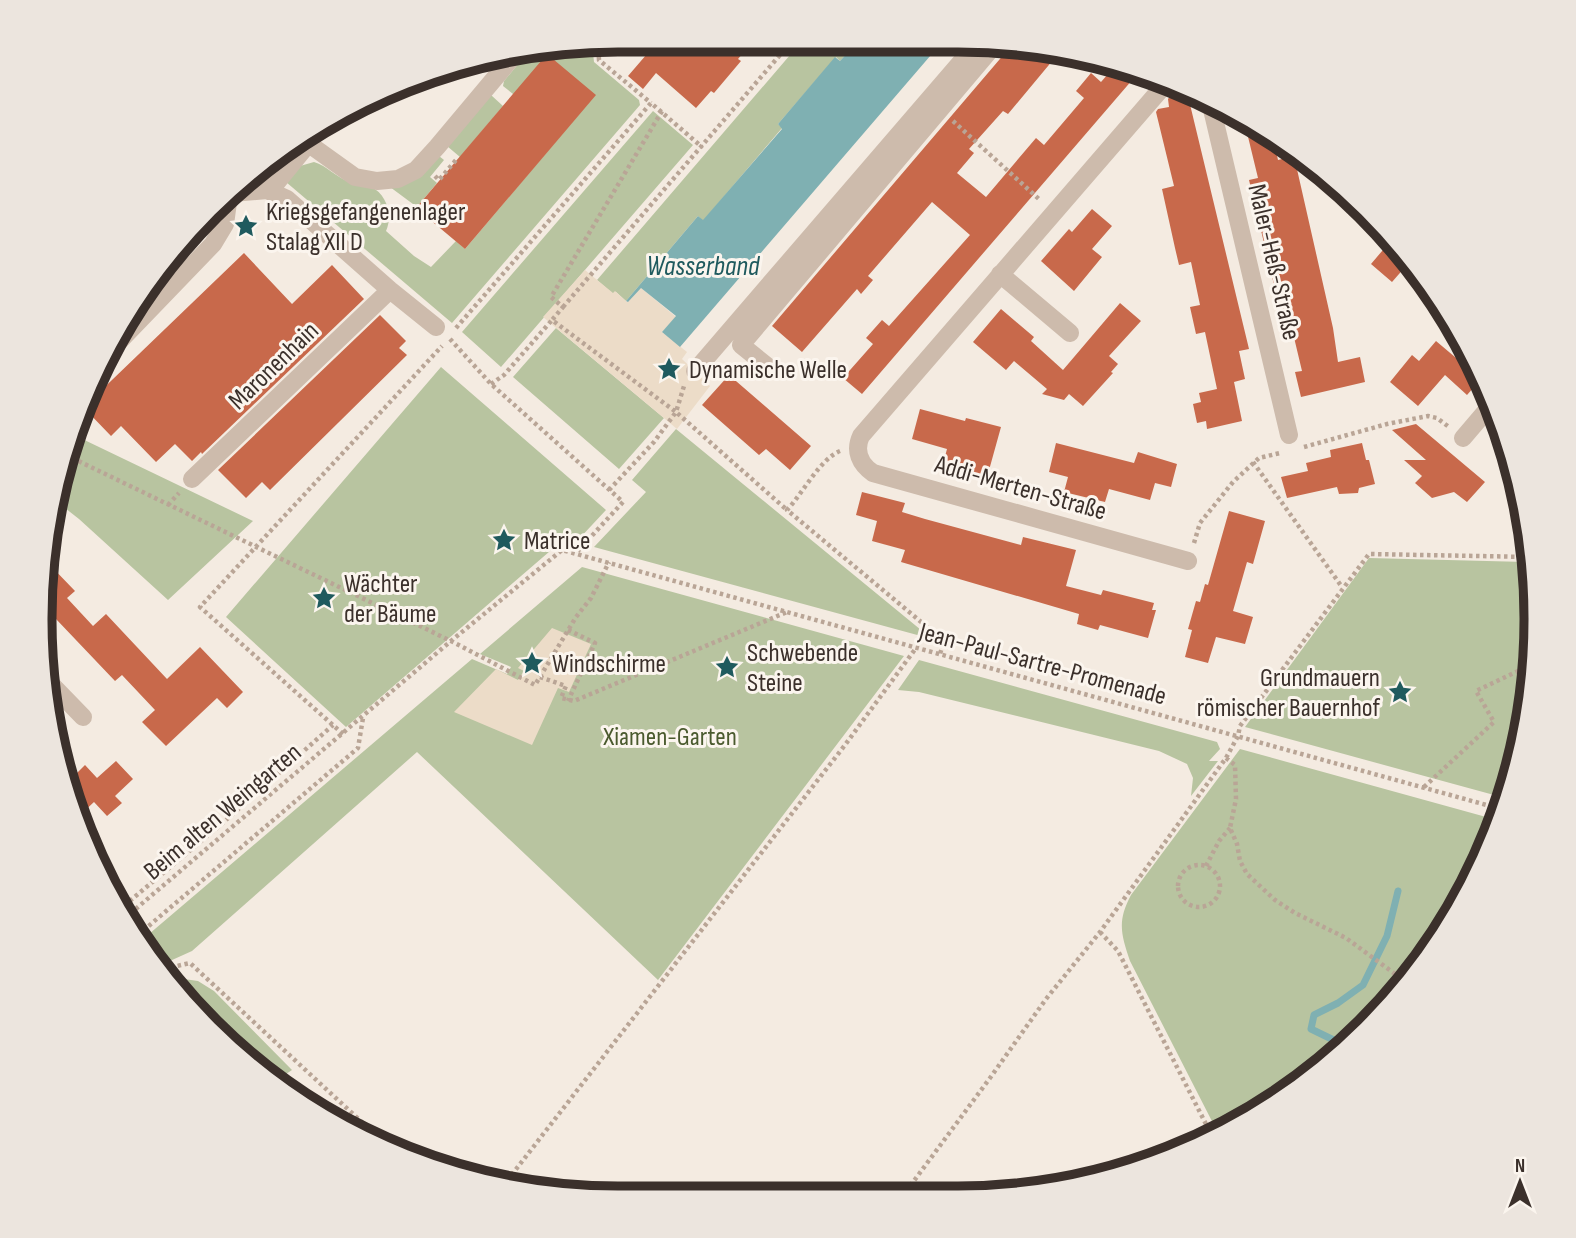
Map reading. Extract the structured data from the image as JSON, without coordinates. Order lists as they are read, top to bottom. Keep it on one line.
{"streets":{"street":["Maler-Heß-Straße","Maronenhain","Addi-Merten-Straße"],"path":["Jean-Paul-Sartre-Promenade","Beim alten Weingarten"]},"crossings":[["Jean-Paul-Sartre-Promenade","Beim alten Weingarten"]],"water":["Wasserband"],"parks":["Xiamen-Garten"],"places":{"place":["Kriegsgefangenenlager Stalag XII D","Dynamische Welle","Matrice","Wächter der Bäume","Windschirme","Schwebende Steine","Grundmauern römischer Bauernhof"]},"north":"top"}
